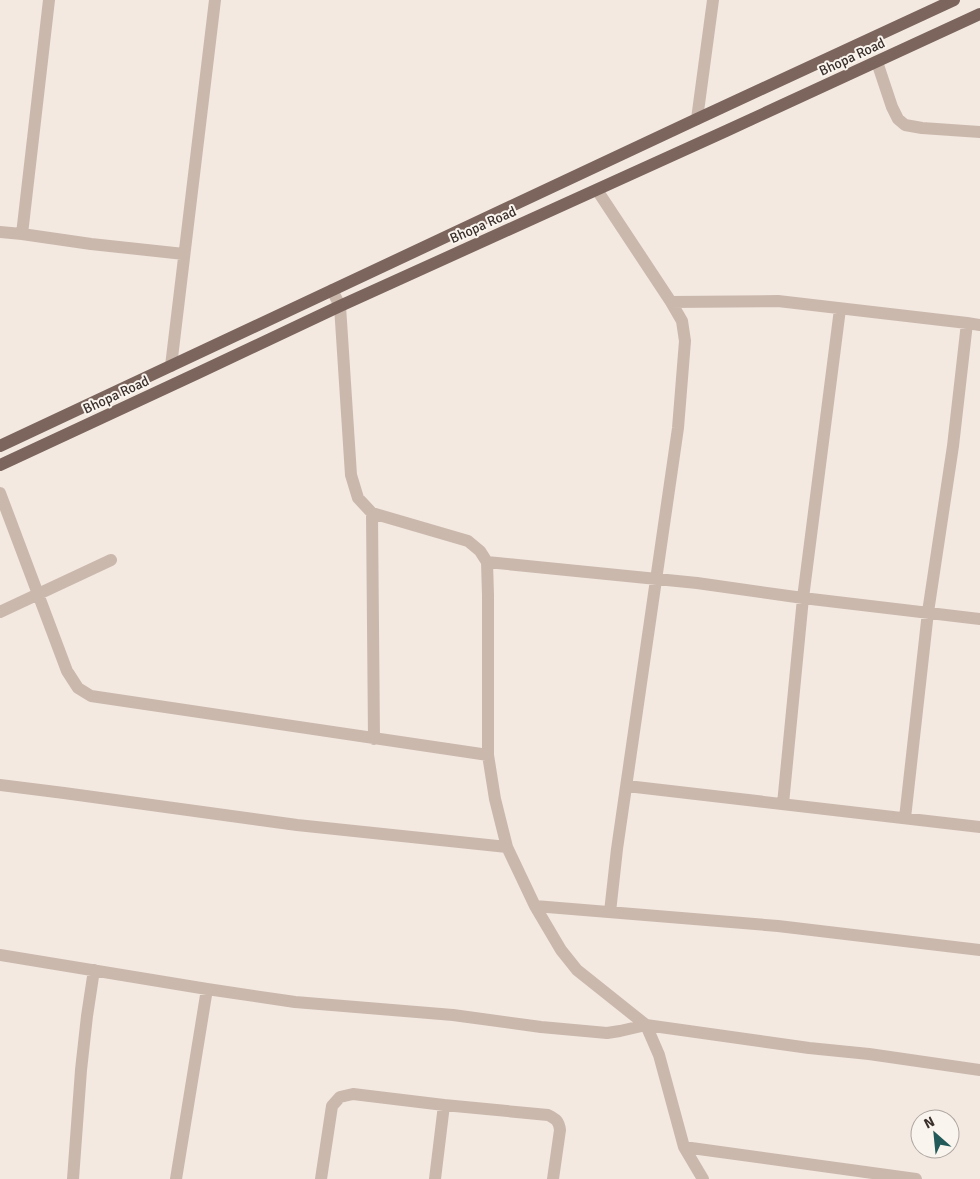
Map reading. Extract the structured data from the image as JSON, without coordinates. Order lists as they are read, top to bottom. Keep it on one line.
{"streets":{"main road":["Bhopa Road"]},"north":"top left"}
